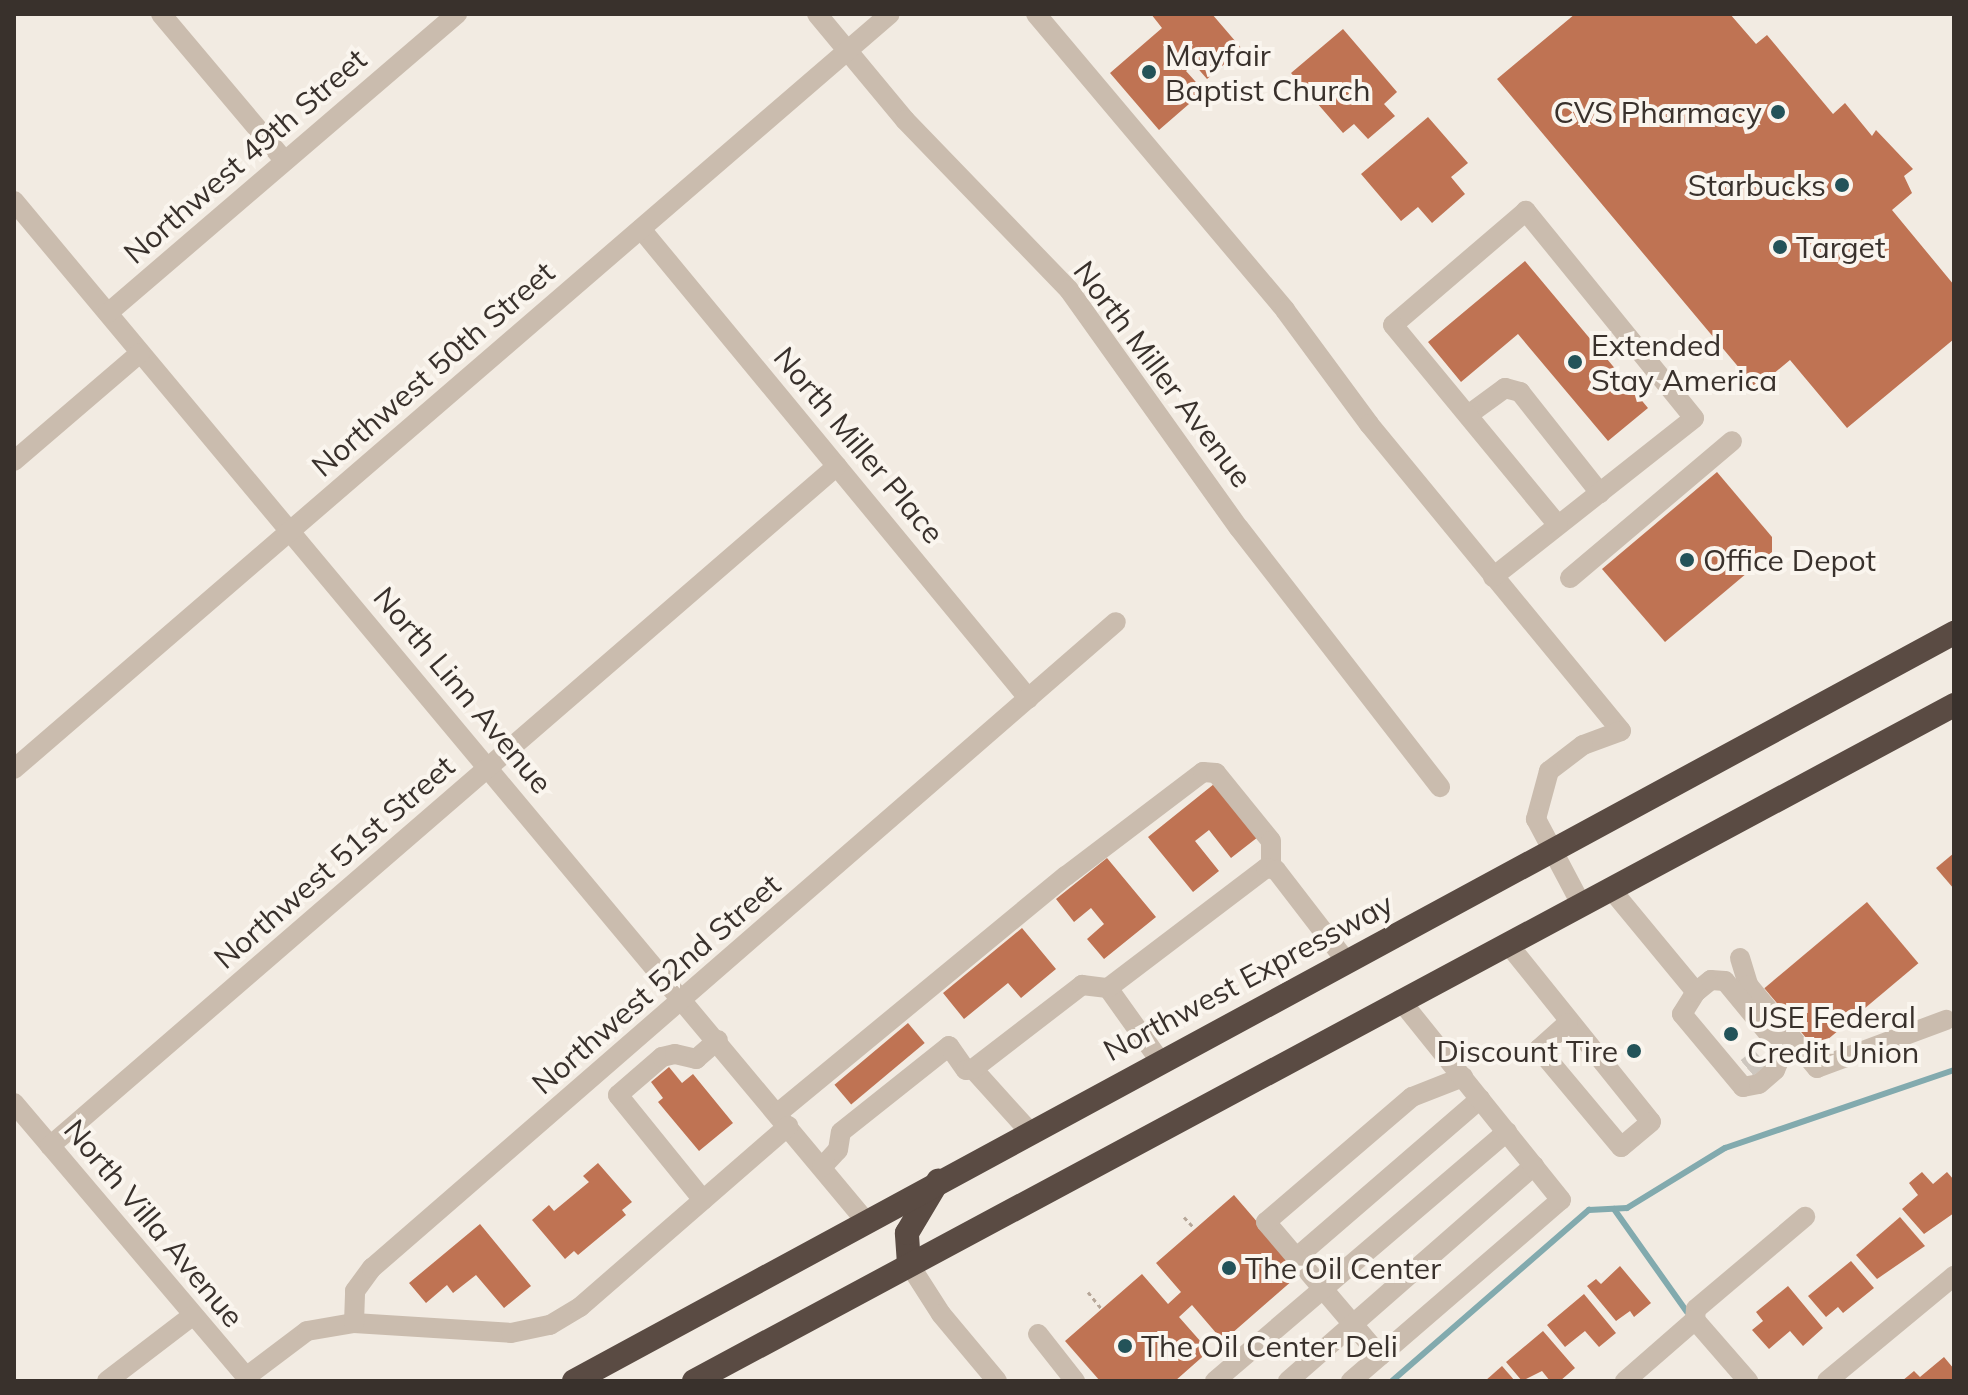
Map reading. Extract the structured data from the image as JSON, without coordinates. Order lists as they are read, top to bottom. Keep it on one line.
{"streets":{"highway":["Northwest Expressway"],"street":["Northwest 49th Street","Northwest 50th Street","North Miller Avenue","North Miller Place","North Linn Avenue","Northwest 51st Street","Northwest 52nd Street","North Villa Avenue"]},"crossings":[["Northwest 49th Street","North Linn Avenue"],["Northwest 50th Street","North Miller Avenue"],["Northwest 50th Street","North Miller Place"],["Northwest 50th Street","North Linn Avenue"],["North Miller Place","Northwest 51st Street"],["North Miller Place","Northwest 52nd Street"],["North Linn Avenue","Northwest 51st Street"],["North Linn Avenue","Northwest Expressway"],["North Linn Avenue","Northwest 52nd Street"],["Northwest 51st Street","North Villa Avenue"]],"places":["Mayfair Baptist Church","CVS Pharmacy","Starbucks","Target","Extended Stay America","Office Depot","USE Federal Credit Union","Discount Tire","The Oil Center","The Oil Center Deli"]}
